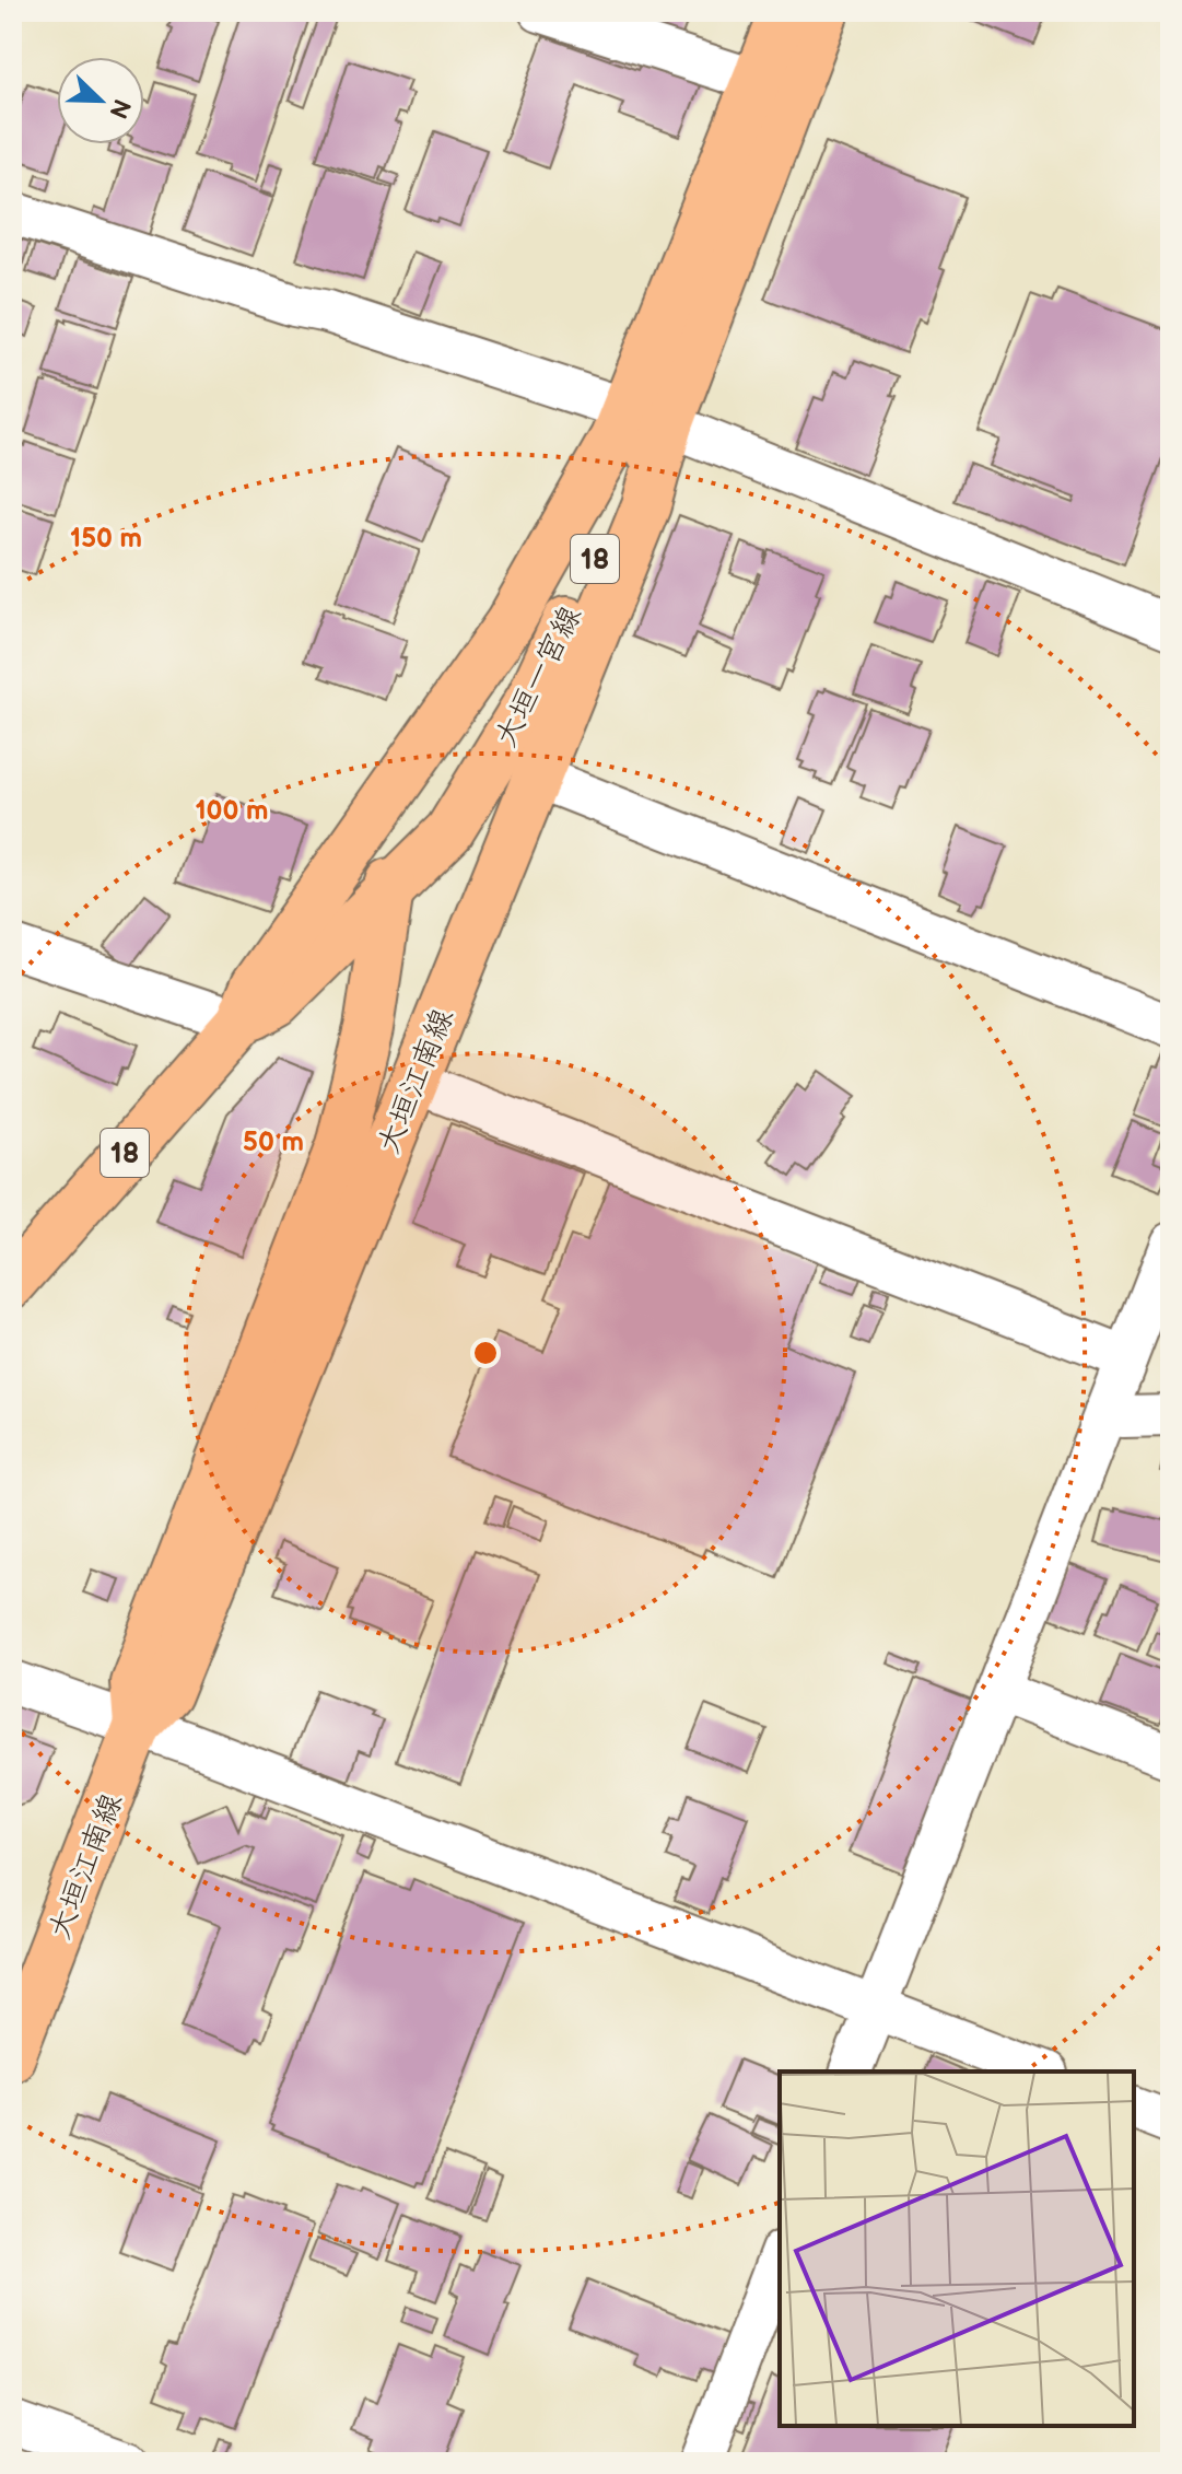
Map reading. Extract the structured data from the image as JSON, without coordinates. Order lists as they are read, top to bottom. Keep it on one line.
{"streets":{"main road":["18","大垣一宮線","大垣江南線"]},"crossings":[["大垣一宮線","大垣江南線"]],"north":"bottom right","rings":["150 m","100 m","50 m"]}
